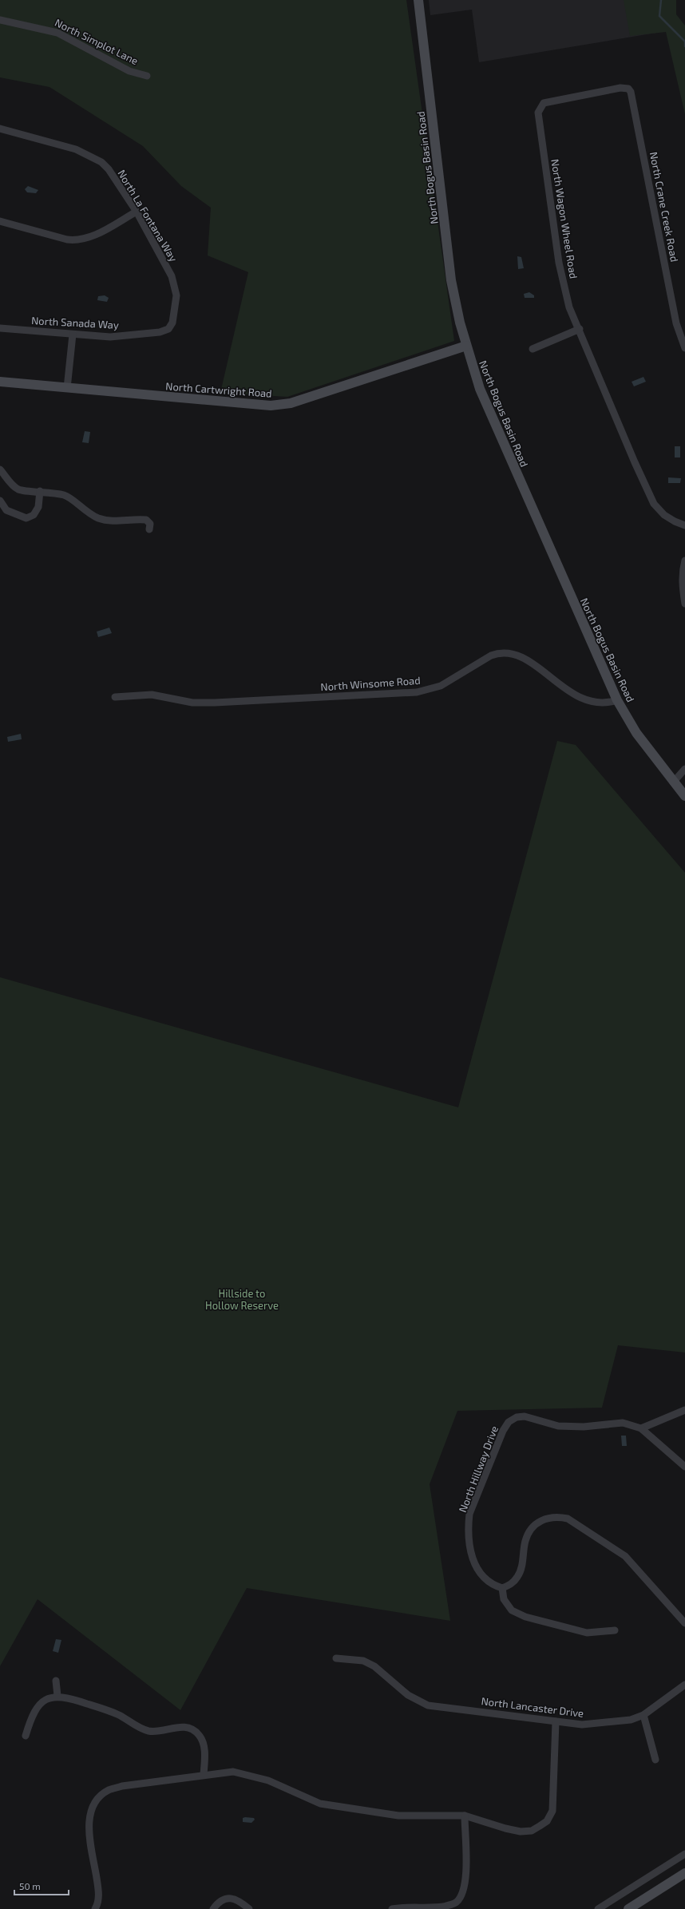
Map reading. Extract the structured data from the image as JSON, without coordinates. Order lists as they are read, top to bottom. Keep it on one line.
{"streets":{"street":["North Simplot Lane","North Bogus Basin Road","North Crane Creek Road","North La Fontana Way","North Wagon Wheel Road","North Sanada Way","North Cartwright Road","North Winsome Road","North Hillway Drive","North Lancaster Drive"]},"crossings":[["North Bogus Basin Road","North Cartwright Road"],["North Bogus Basin Road","North Winsome Road"],["North Crane Creek Road","North Wagon Wheel Road"],["North La Fontana Way","North Sanada Way"]],"parks":["Hillside to Hollow Reserve"],"scale_bar":"50 m"}
